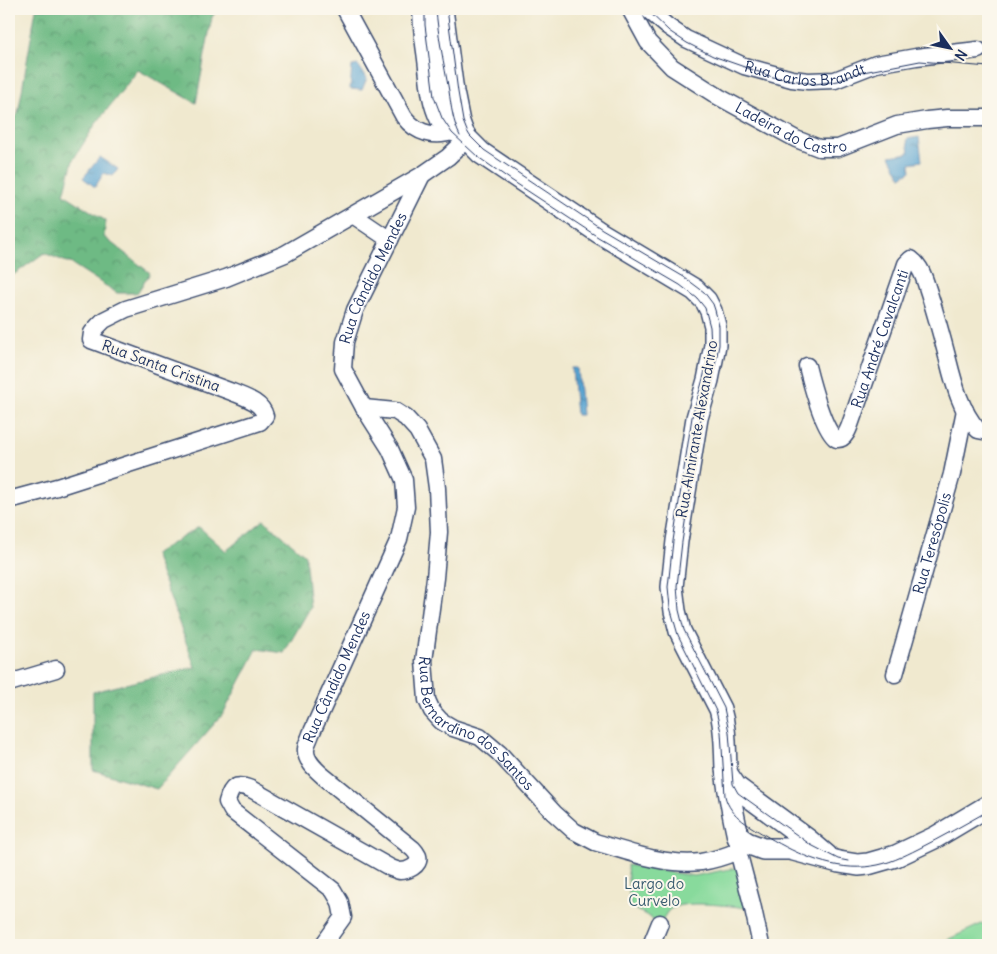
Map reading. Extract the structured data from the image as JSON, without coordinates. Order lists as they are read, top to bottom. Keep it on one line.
{"streets":{"street":["Rua Carlos Brandt","Ladeira do Castro","Rua Cândido Mendes","Rua André Cavalcanti","Rua Santa Cristina","Rua Almirante Alexandrino","Rua Teresópolis","Rua Bernardino dos Santos"]},"crossings":[["Rua Cândido Mendes","Rua Santa Cristina"],["Rua Cândido Mendes","Rua Bernardino dos Santos"],["Rua André Cavalcanti","Rua Teresópolis"],["Rua Santa Cristina","Rua Almirante Alexandrino"],["Rua Almirante Alexandrino","Rua Bernardino dos Santos"]],"parks":["Largo do Curvelo"],"north":"bottom right"}
